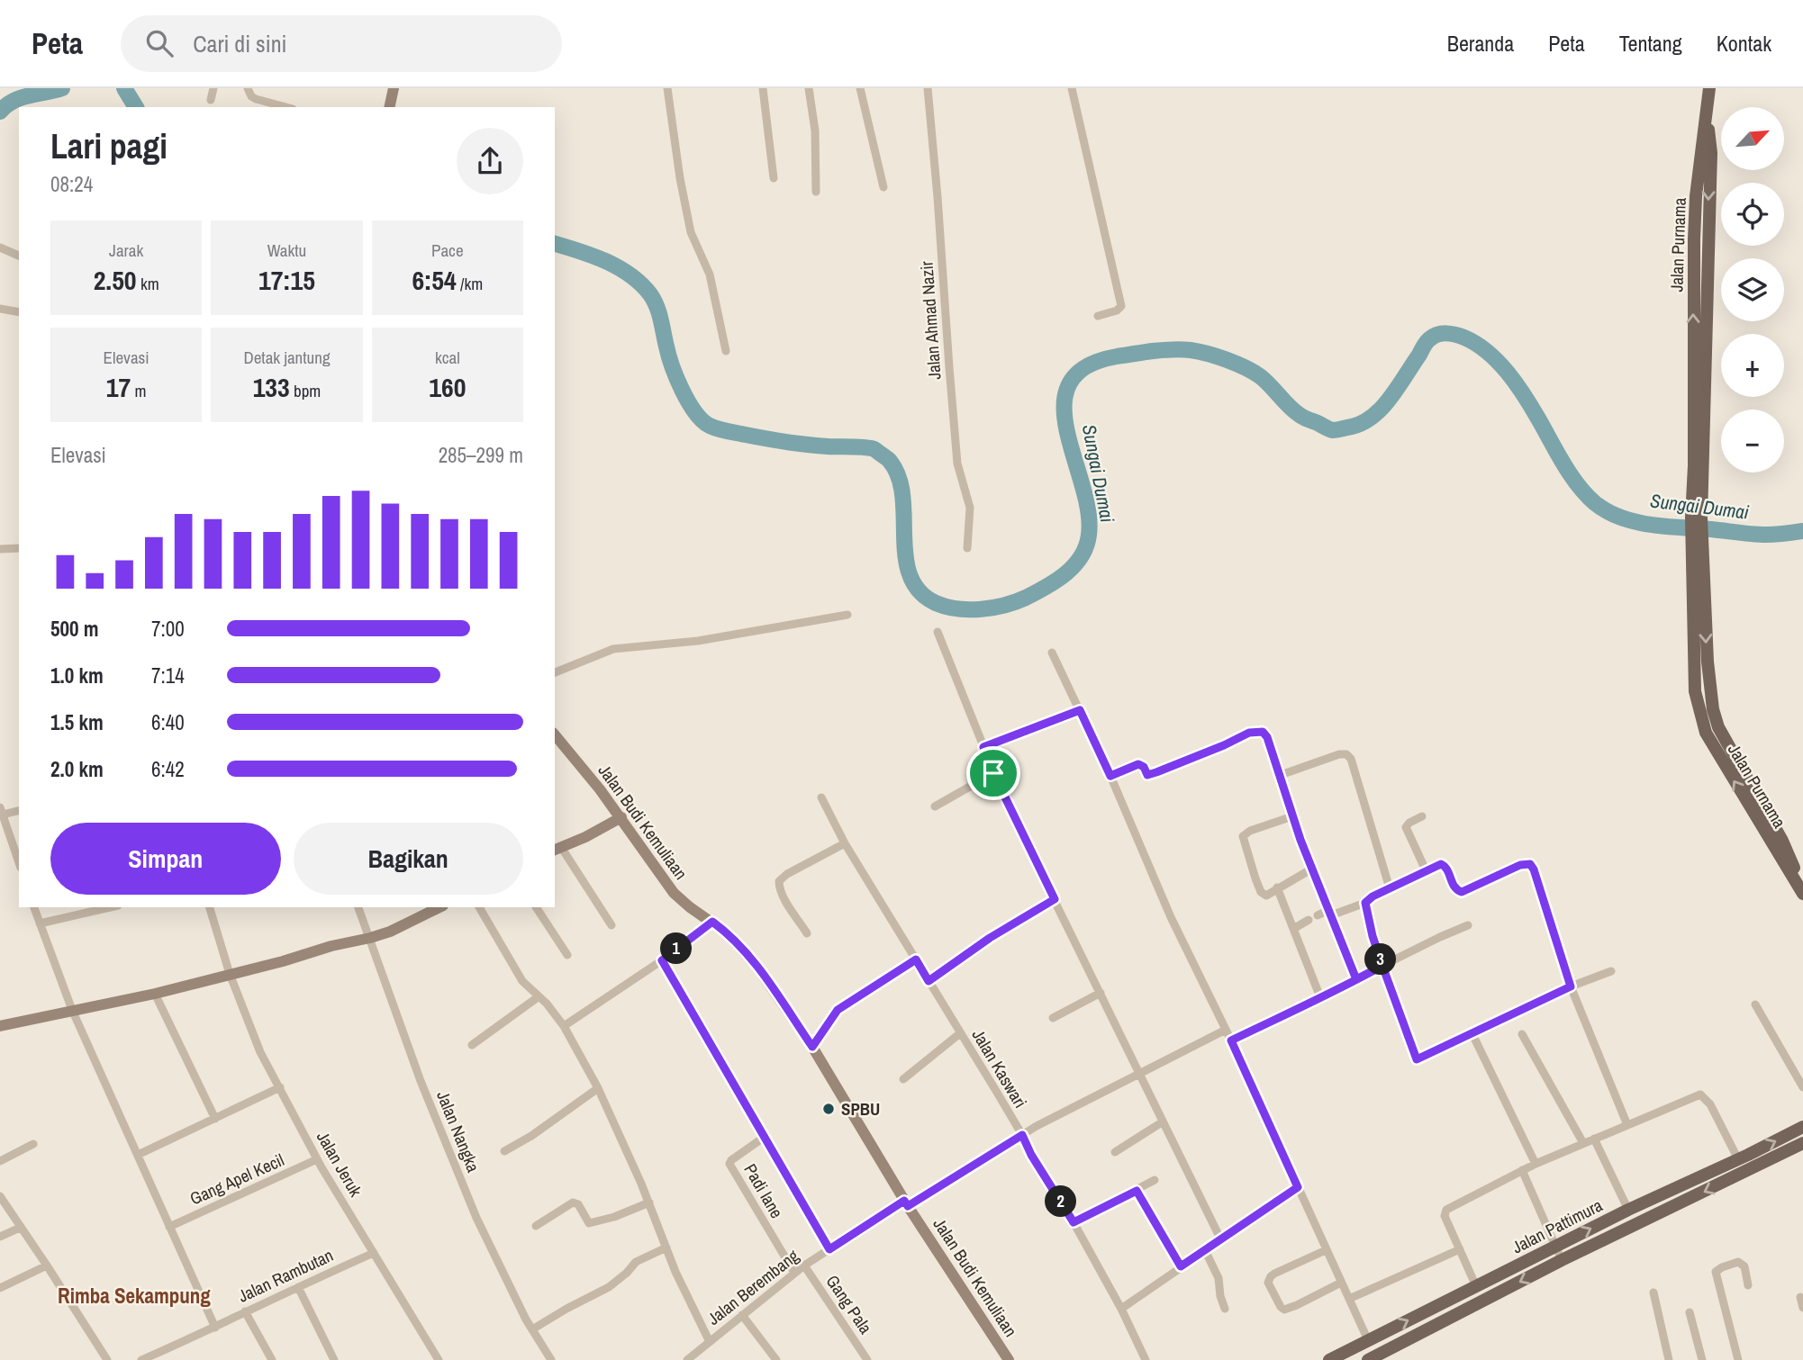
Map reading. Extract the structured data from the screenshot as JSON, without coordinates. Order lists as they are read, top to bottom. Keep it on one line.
{"streets":{"main road":["Jalan Purnama","Jalan Pattimura"],"street":["Jalan Ahmad Nazir","Jalan Budi Kemuliaan","Jalan Kaswari","Jalan Nangka","Jalan Jeruk","Gang Apel Kecil","Padi lane","Jalan Rambutan","Jalan Berembang","Gang Pala"]},"crossings":[["Jalan Budi Kemuliaan","Jalan Berembang"],["Jalan Kaswari","Jalan Berembang"],["Jalan Jeruk","Gang Apel Kecil"],["Jalan Jeruk","Jalan Rambutan"],["Padi lane","Jalan Berembang"],["Jalan Berembang","Gang Pala"]],"districts":["Rimba Sekampung"],"water":["Sungai Dumai"],"places":["SPBU"],"north":"top right","page":{"header":"Peta","search":"Cari di sini","nav":["Beranda","Peta","Tentang","Kontak"],"map_buttons":["+","−"],"heading":["Lari pagi","08:24"],"stats":[["Jarak","2.50 km"],["Waktu","17:15"],["Pace","6:54 /km"],["Elevasi","17 m"],["Detak jantung","133 bpm"],["kcal","160"]],"chart":["Elevasi","285–299 m"],"list":[{"name":"500 m","note":"7:00"},{"name":"1.0 km","note":"7:14"},{"name":"1.5 km","note":"6:40"},{"name":"2.0 km","note":"6:42"}],"buttons":["Simpan","Bagikan"],"pins":["1","3","2"]}}
